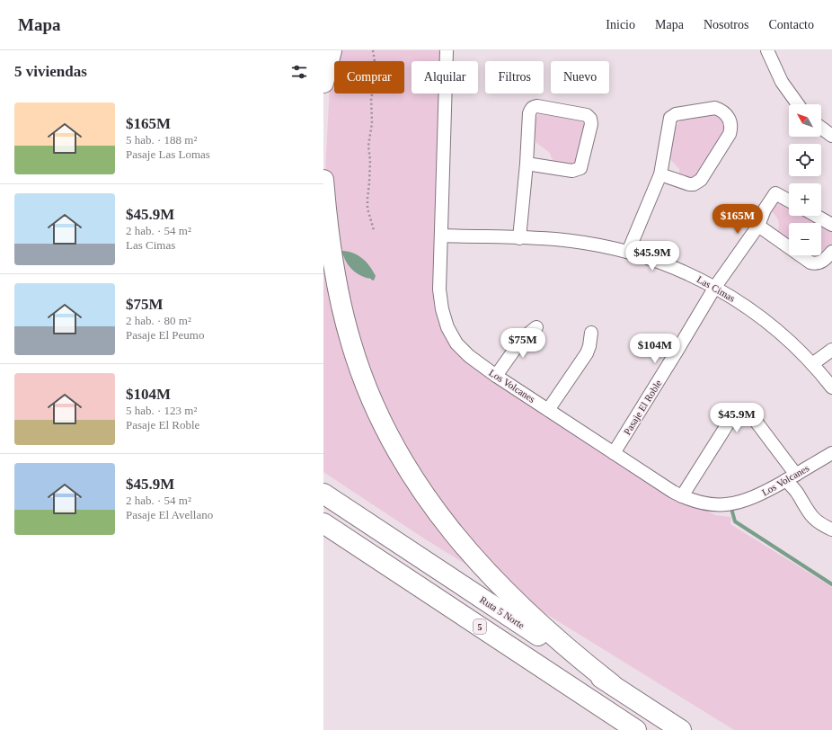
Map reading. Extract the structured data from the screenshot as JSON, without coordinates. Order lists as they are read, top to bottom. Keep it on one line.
{"streets":{"highway":["Ruta 5 Norte","5"],"street":["Las Cimas","Los Volcanes","Pasaje El Roble"]},"crossings":[["Las Cimas","Los Volcanes"],["Las Cimas","Pasaje El Roble"],["Los Volcanes","Pasaje El Roble"]],"north":"top left","page":{"header":"Mapa","nav":["Inicio","Mapa","Nosotros","Contacto"],"heading":"5 viviendas","chip":["Comprar","Alquilar","Filtros","Nuevo"],"list":[{"name":"$165M","note":"5 hab. · 188 m² · Pasaje Las Lomas"},{"name":"$45.9M","note":"2 hab. · 54 m² · Las Cimas"},{"name":"$75M","note":"2 hab. · 80 m² · Pasaje El Peumo"},{"name":"$104M","note":"5 hab. · 123 m² · Pasaje El Roble"},{"name":"$45.9M","note":"2 hab. · 54 m² · Pasaje El Avellano"}],"map_buttons":["+","−"],"price":["$165M","$45.9M","$75M","$104M","$45.9M"]}}
